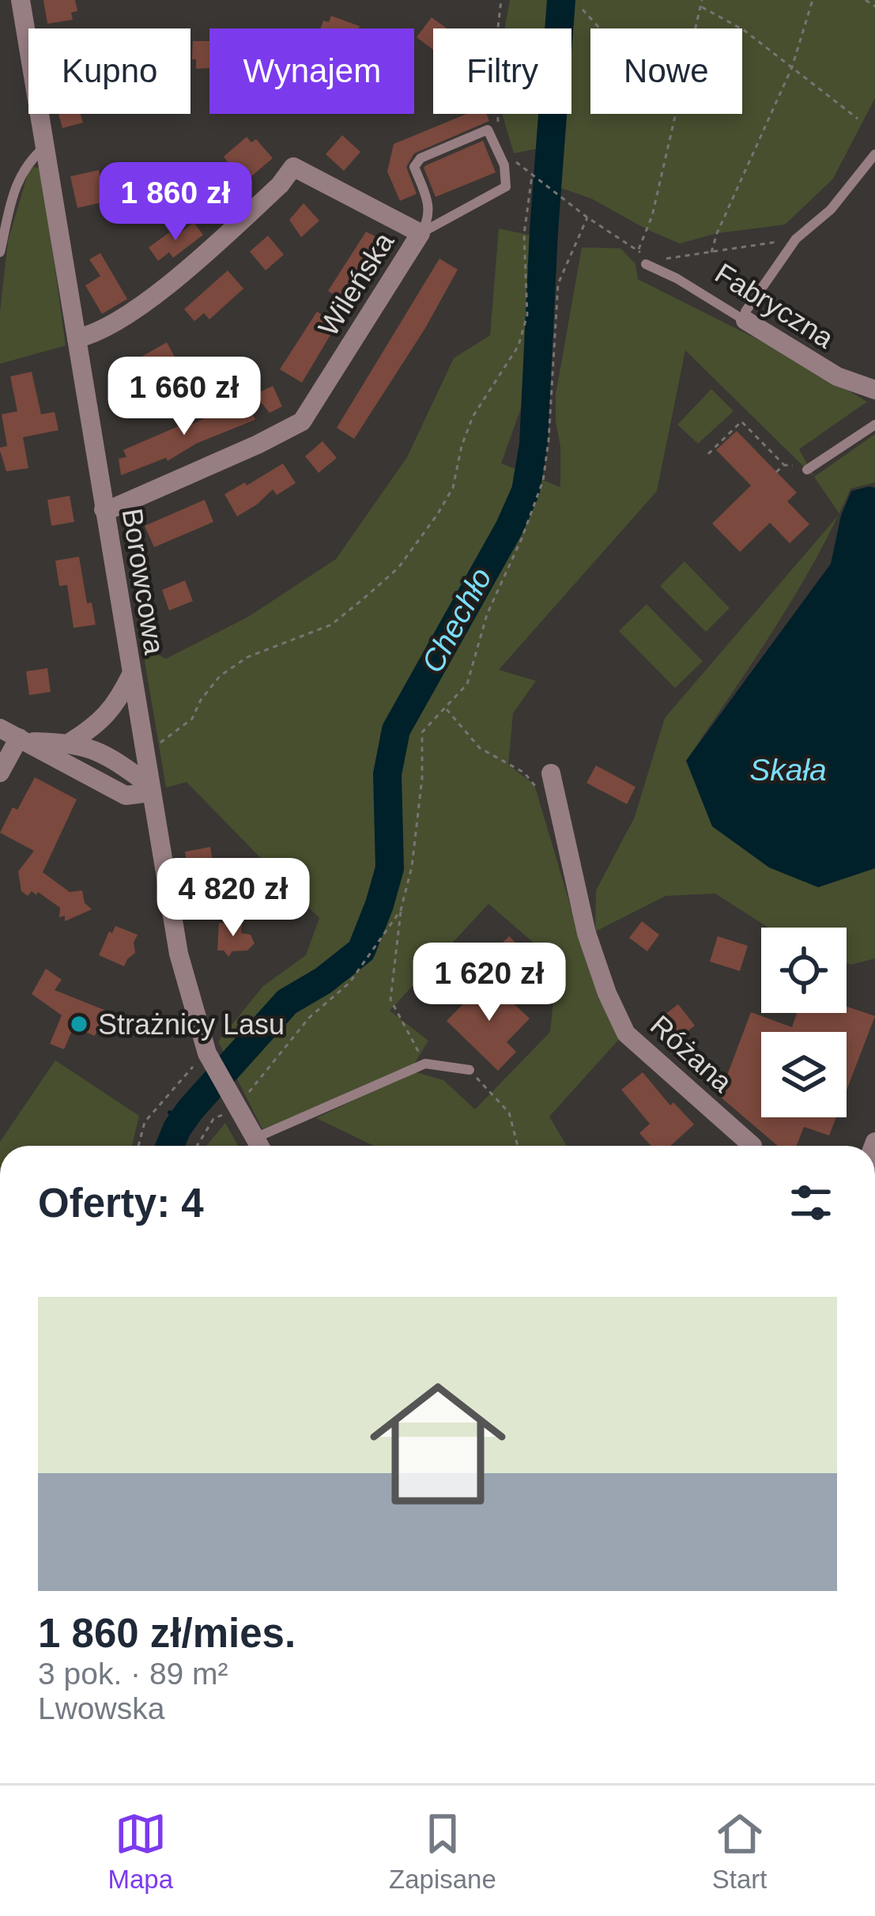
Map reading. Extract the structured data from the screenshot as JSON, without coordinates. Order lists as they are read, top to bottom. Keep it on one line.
{"streets":{"street":["Wileńska","Fabryczna","Borowcowa","Różana"]},"crossings":[["Wileńska","Borowcowa"]],"water":["Chechło","Skała"],"places":["Strażnicy Lasu"],"page":{"chip":["Kupno","Wynajem","Filtry","Nowe"],"price":["1 860 zł","1 660 zł","4 820 zł","1 620 zł"],"heading":"Oferty: 4","list":[{"name":"1 860 zł/mies.","note":"3 pok. · 89 m² · Lwowska"}],"tabs":["Mapa","Zapisane","Start"]}}
